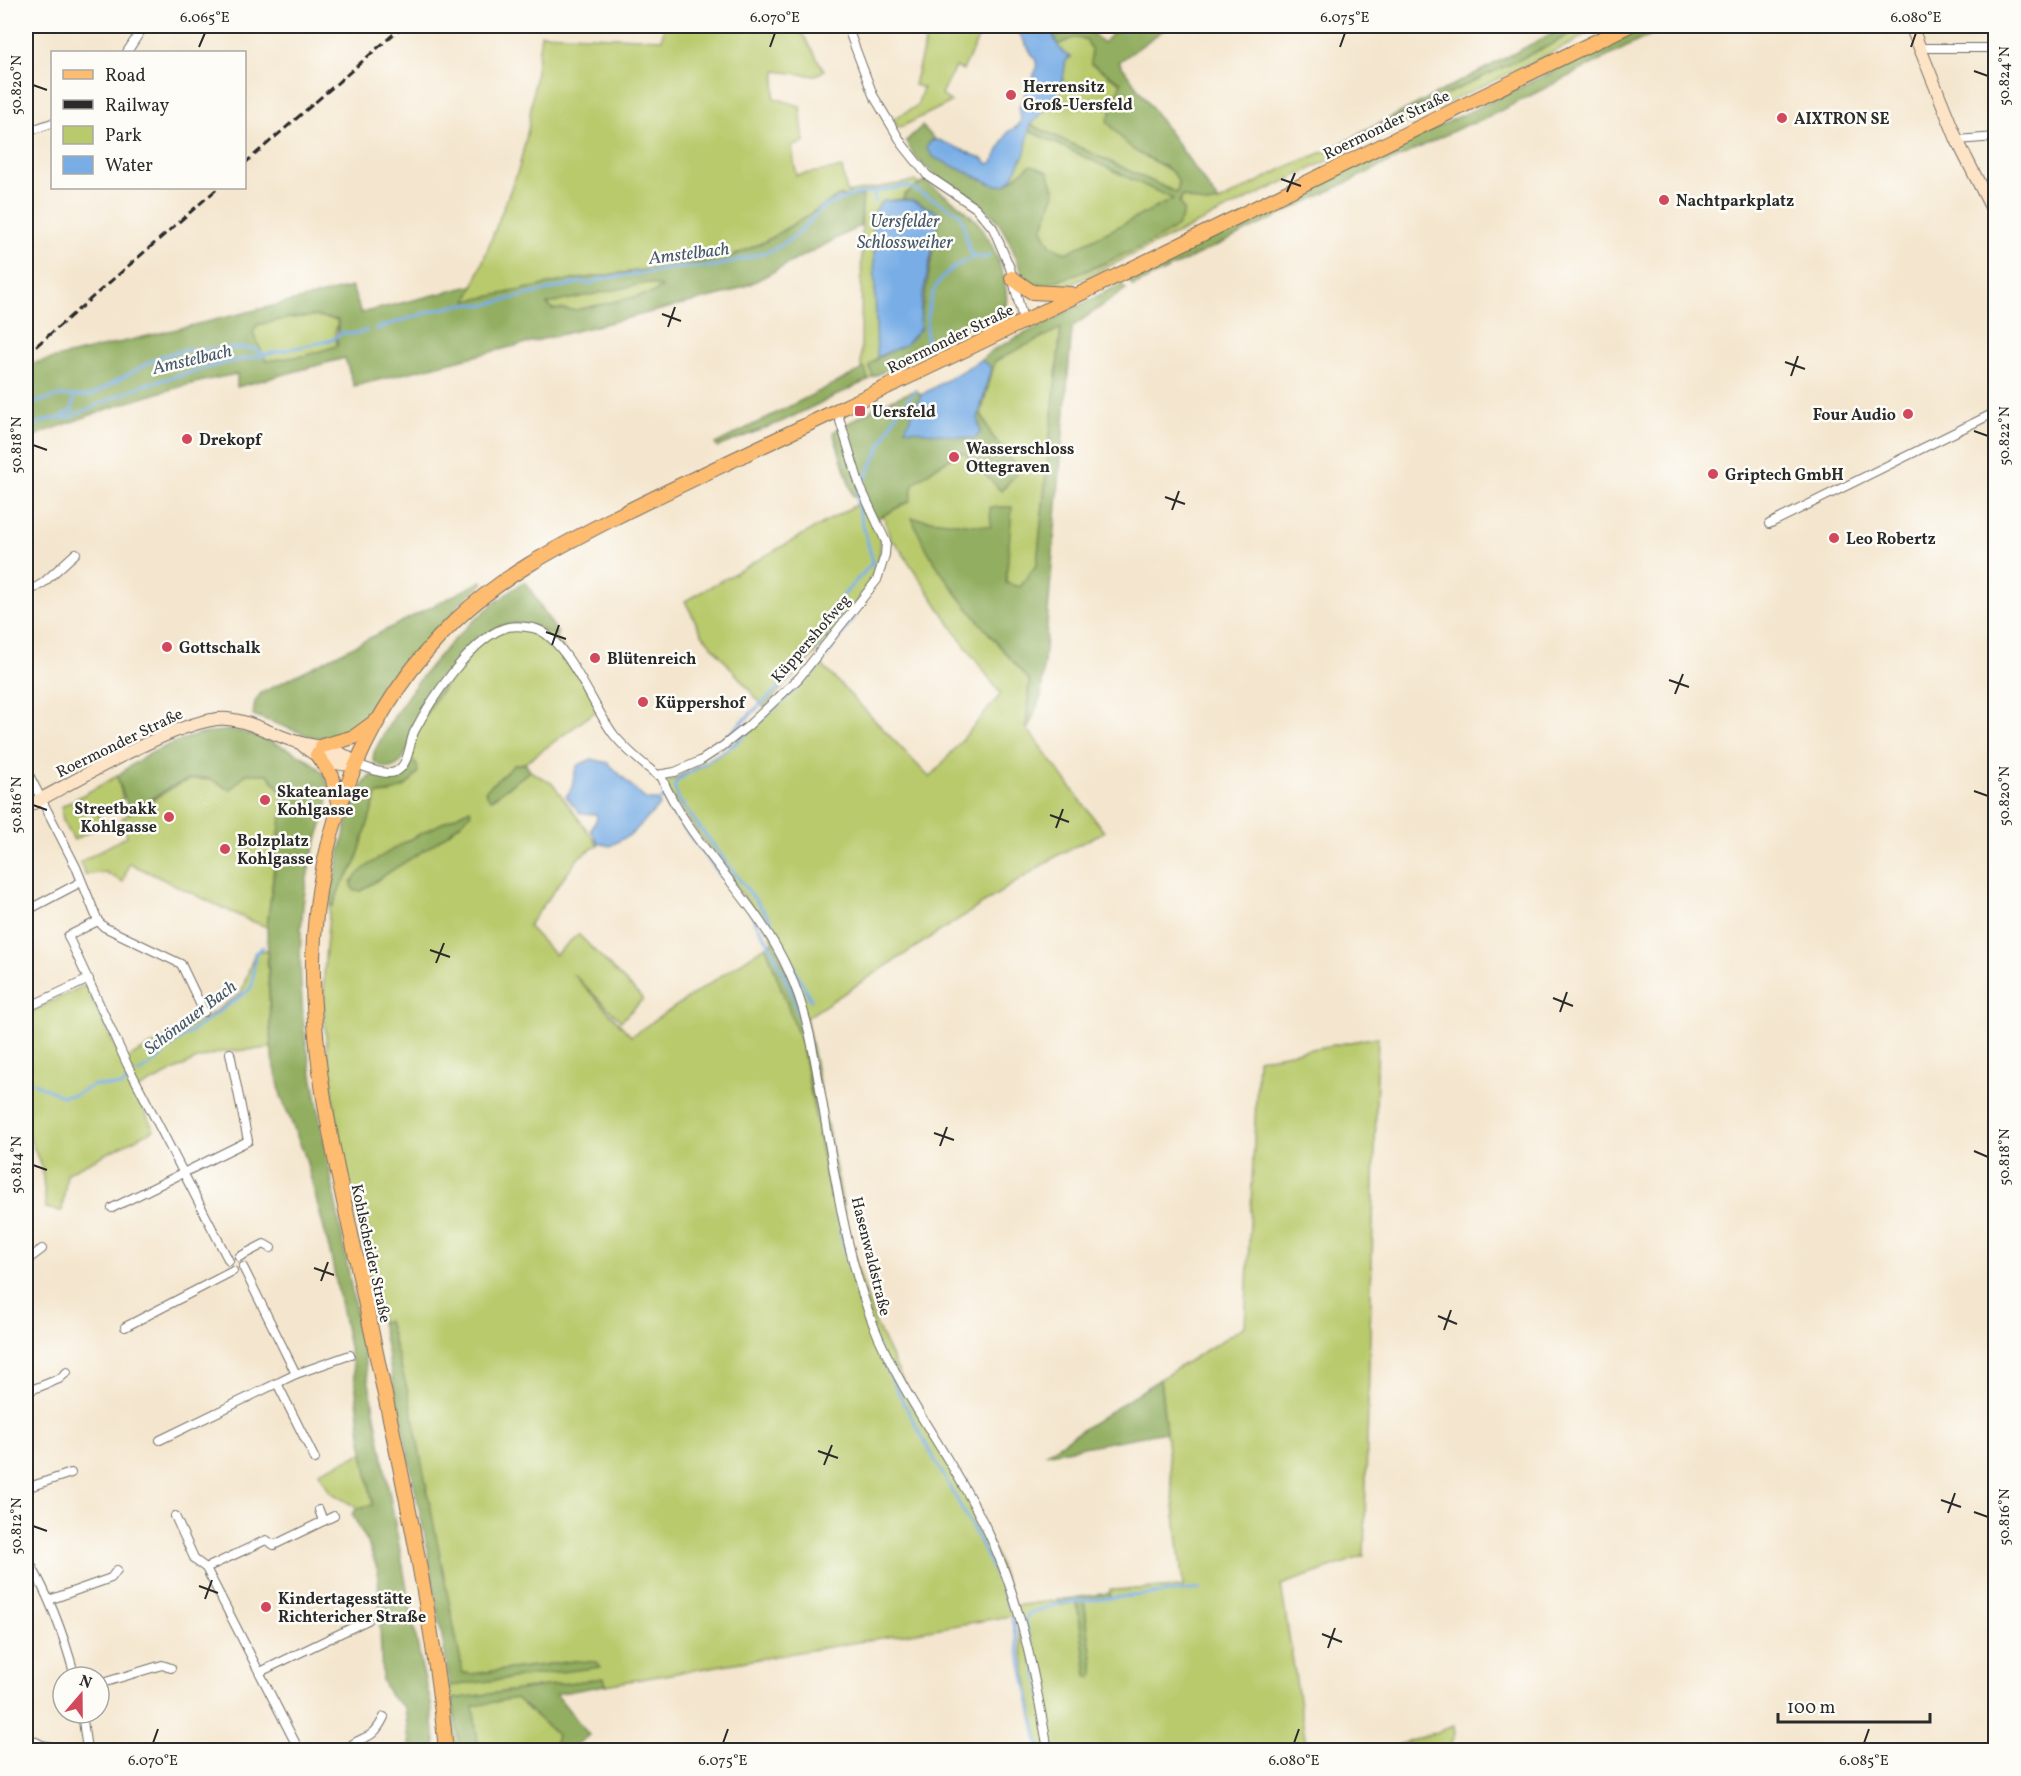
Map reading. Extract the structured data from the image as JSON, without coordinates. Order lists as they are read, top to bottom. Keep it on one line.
{"streets":{"main road":["Roermonder Straße","Kohlscheider Straße"],"street":["Küppershofweg","Hasenwaldstraße"]},"crossings":[["Roermonder Straße","Küppershofweg"],["Roermonder Straße","Kohlscheider Straße"],["Küppershofweg","Hasenwaldstraße"]],"water":["Uersfelder Schlossweiher","Amstelbach","Schönauer Bach"],"places":{"other":["Herrensitz Groß-Uersfeld","AIXTRON SE","Nachtparkplatz","Four Audio","Drekopf","Wasserschloss Ottegraven","Griptech GmbH","Leo Robertz","Gottschalk","Blütenreich","Küppershof","Skateanlage Kohlgasse","Streetbakk Kohlgasse","Bolzplatz Kohlgasse","Kindertagesstätte Richtericher Straße"],"transit":["Uersfeld"]},"legend":["Road","Railway","Park","Water"],"scale_bar":"100 m","north":"top","coordinates":["6.065°E","6.070°E","6.075°E","6.080°E","50.824°N","50.820°N","50.822°N","50.818°N","50.816°N","50.814°N","50.812°N","6.085°E"]}
